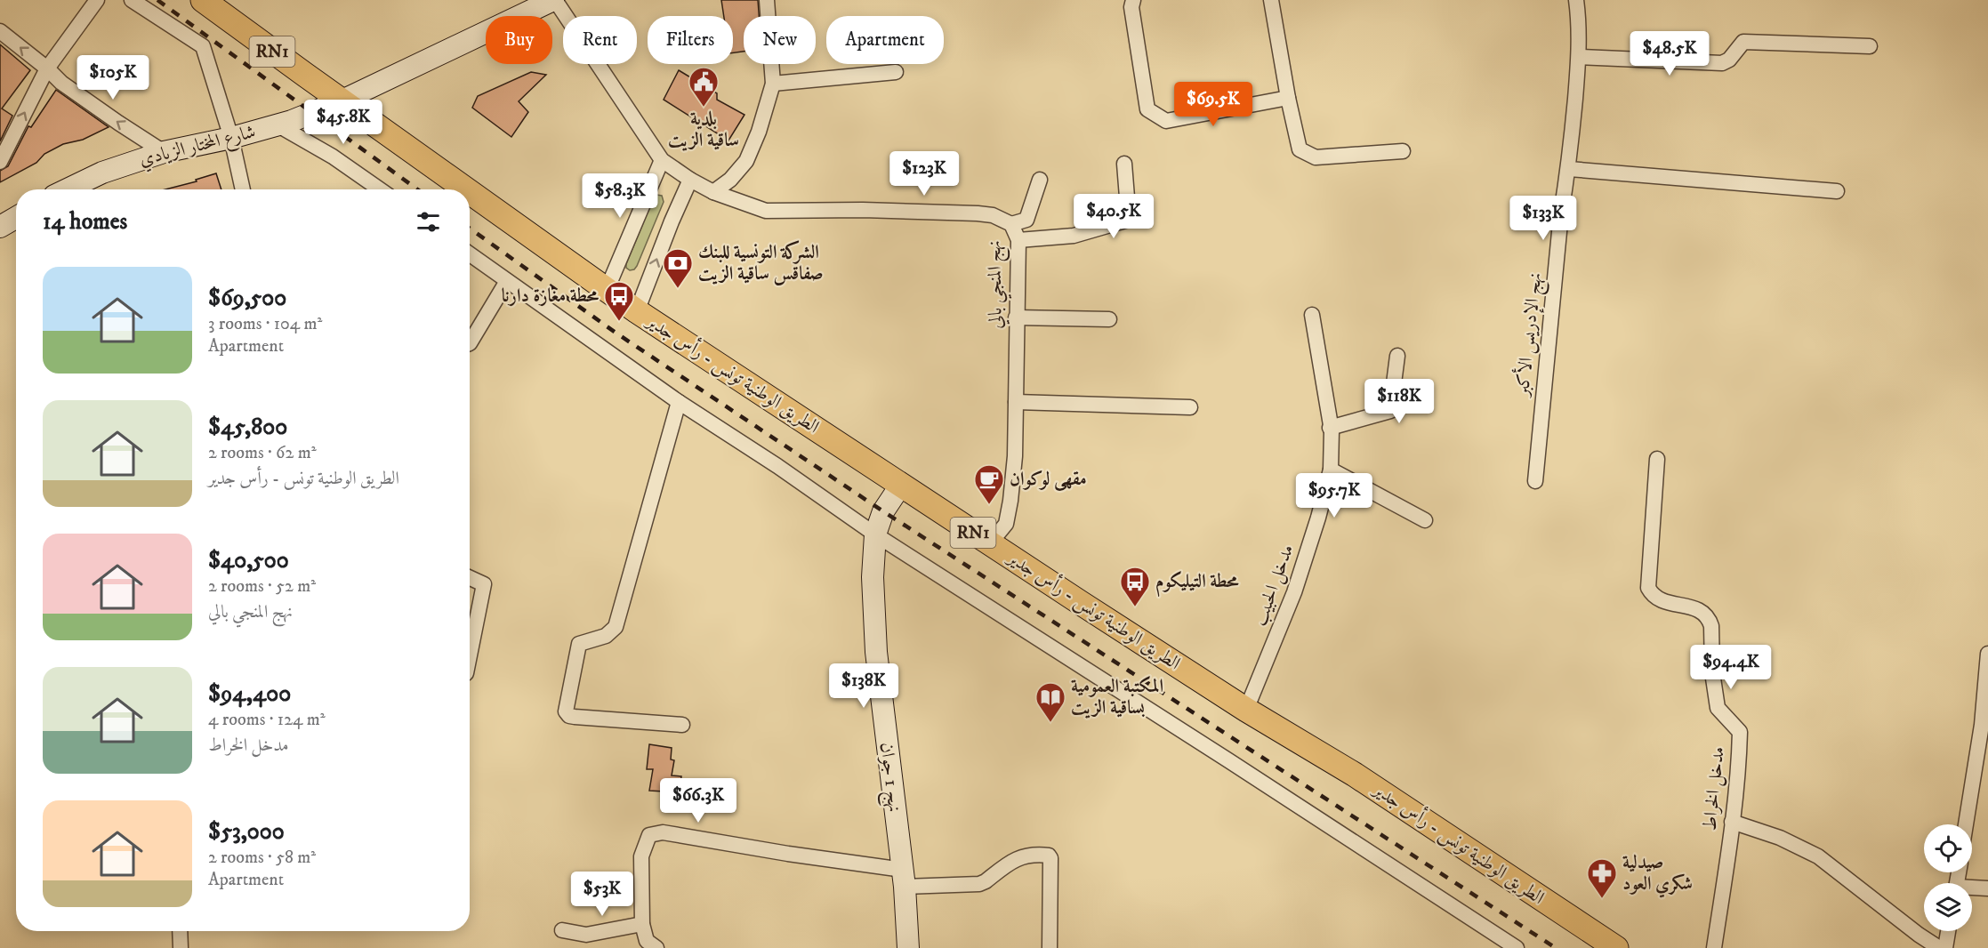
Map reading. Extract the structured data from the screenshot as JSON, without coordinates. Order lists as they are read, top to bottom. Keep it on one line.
{"streets":{"main road":["RN1","شارع المختار الزيادي","الطريق الوطنية تونس - رأس جدير","نهج 1 جوان"],"street":["نهج المنجي بالي","نهج الإدريس الأكبر","مدخل الحبيب","مدخل الخراط"]},"crossings":[["RN1","شارع المختار الزيادي"],["RN1","الطريق الوطنية تونس - رأس جدير"],["شارع المختار الزيادي","نهج المنجي بالي"],["شارع المختار الزيادي","الطريق الوطنية تونس - رأس جدير"],["نهج المنجي بالي","الطريق الوطنية تونس - رأس جدير"],["الطريق الوطنية تونس - رأس جدير","مدخل الحبيب"],["الطريق الوطنية تونس - رأس جدير","نهج 1 جوان"]],"places":{"public building":["بلدية ساقية الزيت"],"bank":["الشركة التونسية للبنك صفاقس ساقية الزيت"],"bus stop":["محطة مغازة دارنا","محطة التيليكوم"],"cafe":["مقهى لوكوان"],"library":["المكتبة العمومية بساقية الزيت"],"pharmacy":["صيدلية شكري العود"]},"page":{"chip":["Buy","Rent","Filters","New","Apartment"],"price":["$48.5K","$105K","$69.5K","$45.8K","$123K","$58.3K","$40.5K","$133K","$118K","$95.7K","$94.4K","$138K","$66.3K","$53K"],"heading":"14 homes","list":[{"name":"$69,500","note":"3 rooms · 104 m² · Apartment"},{"name":"$45,800","note":"2 rooms · 62 m² · الطريق الوطنية تونس - رأس جدير"},{"name":"$40,500","note":"2 rooms · 52 m² · نهج المنجي بالي"},{"name":"$94,400","note":"4 rooms · 124 m² · مدخل الخراط"},{"name":"$53,000","note":"2 rooms · 58 m² · Apartment"}]}}
